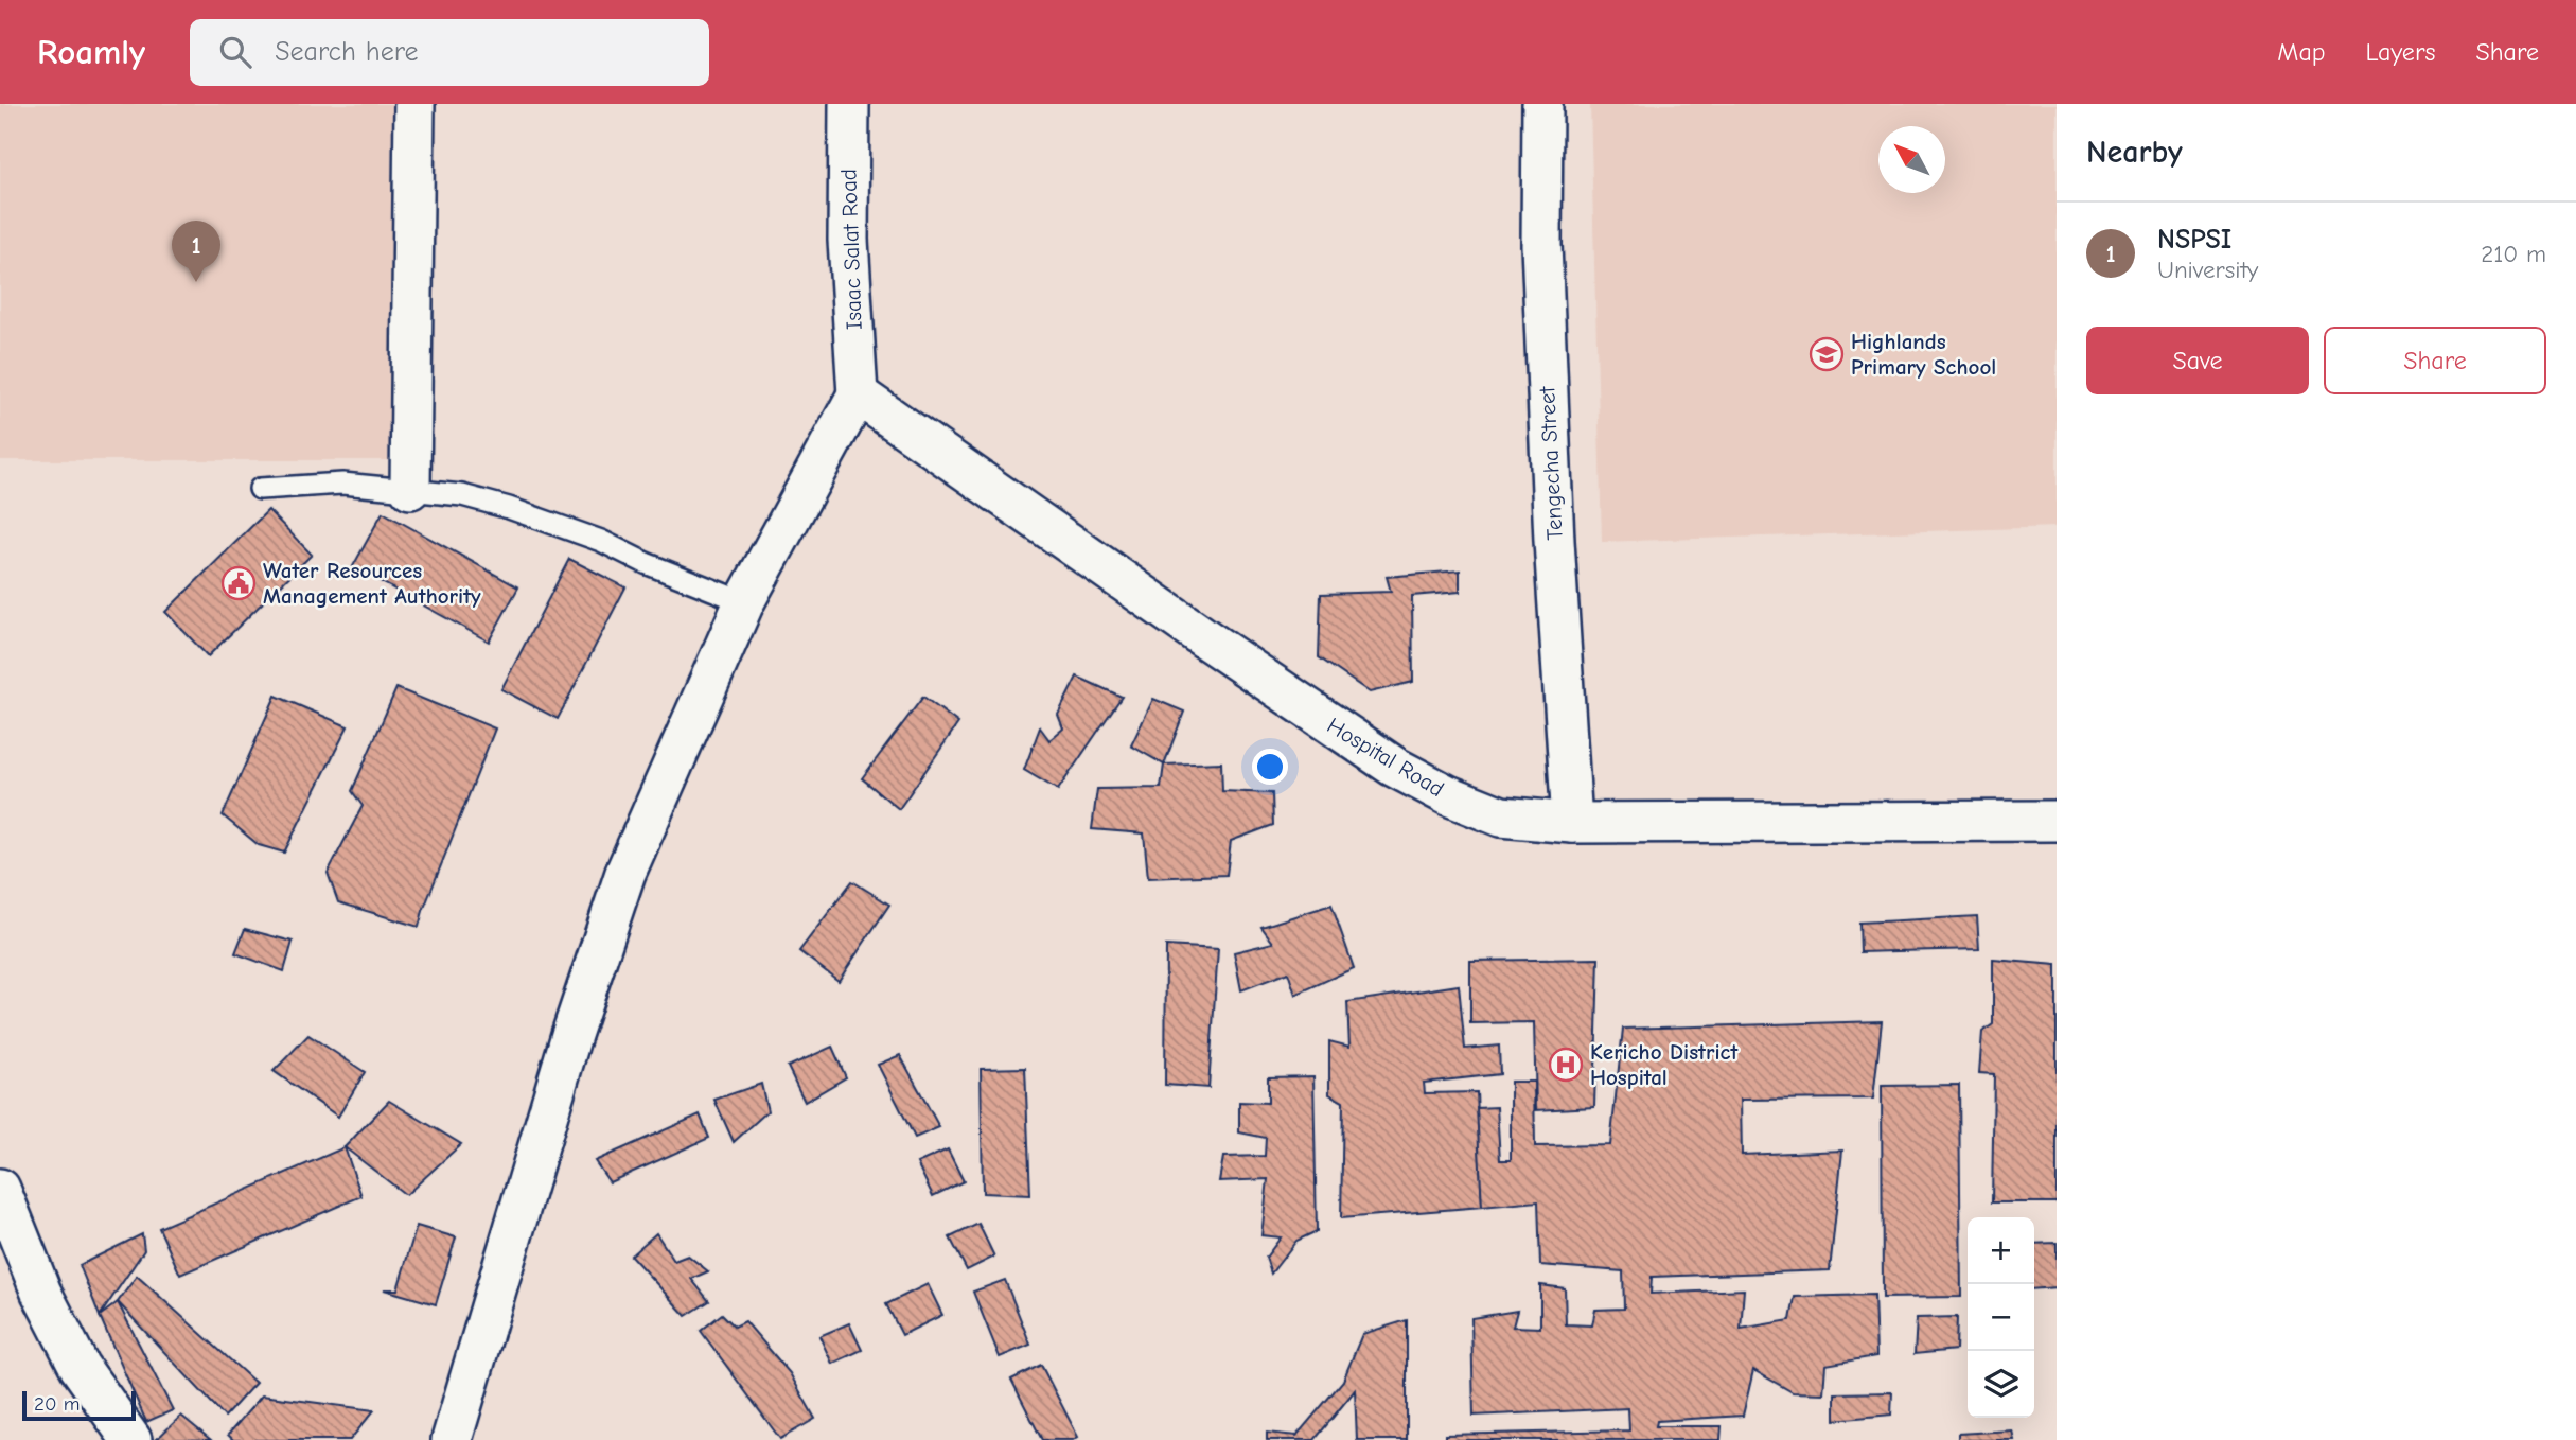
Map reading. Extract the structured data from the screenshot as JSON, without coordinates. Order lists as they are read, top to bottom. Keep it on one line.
{"streets":{"street":["Isaac Salat Road","Tengecha Street","Hospital Road"]},"crossings":[["Isaac Salat Road","Hospital Road"],["Tengecha Street","Hospital Road"]],"places":{"school or university":["Highlands Primary School"],"public building":["Water Resources Management Authority"],"hospital":["Kericho District Hospital"]},"scale_bar":"20 m","north":"top left","page":{"header":"Roamly","search":"Search here","nav":["Map","Layers","Share"],"heading":"Nearby","list":[{"mark":"1","name":"NSPSI","note":"University","value":"210 m"}],"pins":"1","buttons":["Save","Share"],"map_buttons":["+","−"],"scale":"20 m"}}
